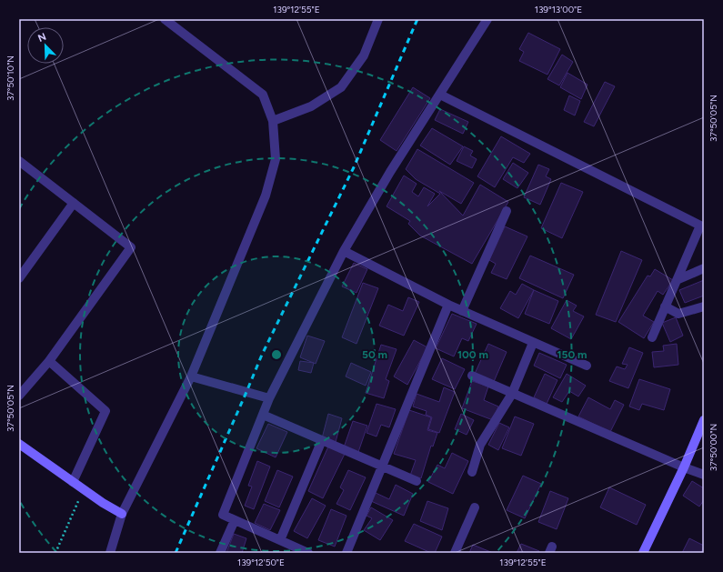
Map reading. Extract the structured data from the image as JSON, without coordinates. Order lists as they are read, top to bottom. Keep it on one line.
{"north":"top left","coordinates":["139°12'55\"E","139°13'00\"E","37°50'10\"N","37°50'05\"N","37°50'00\"N","139°12'50\"E"],"rings":["50 m","100 m","150 m"]}
